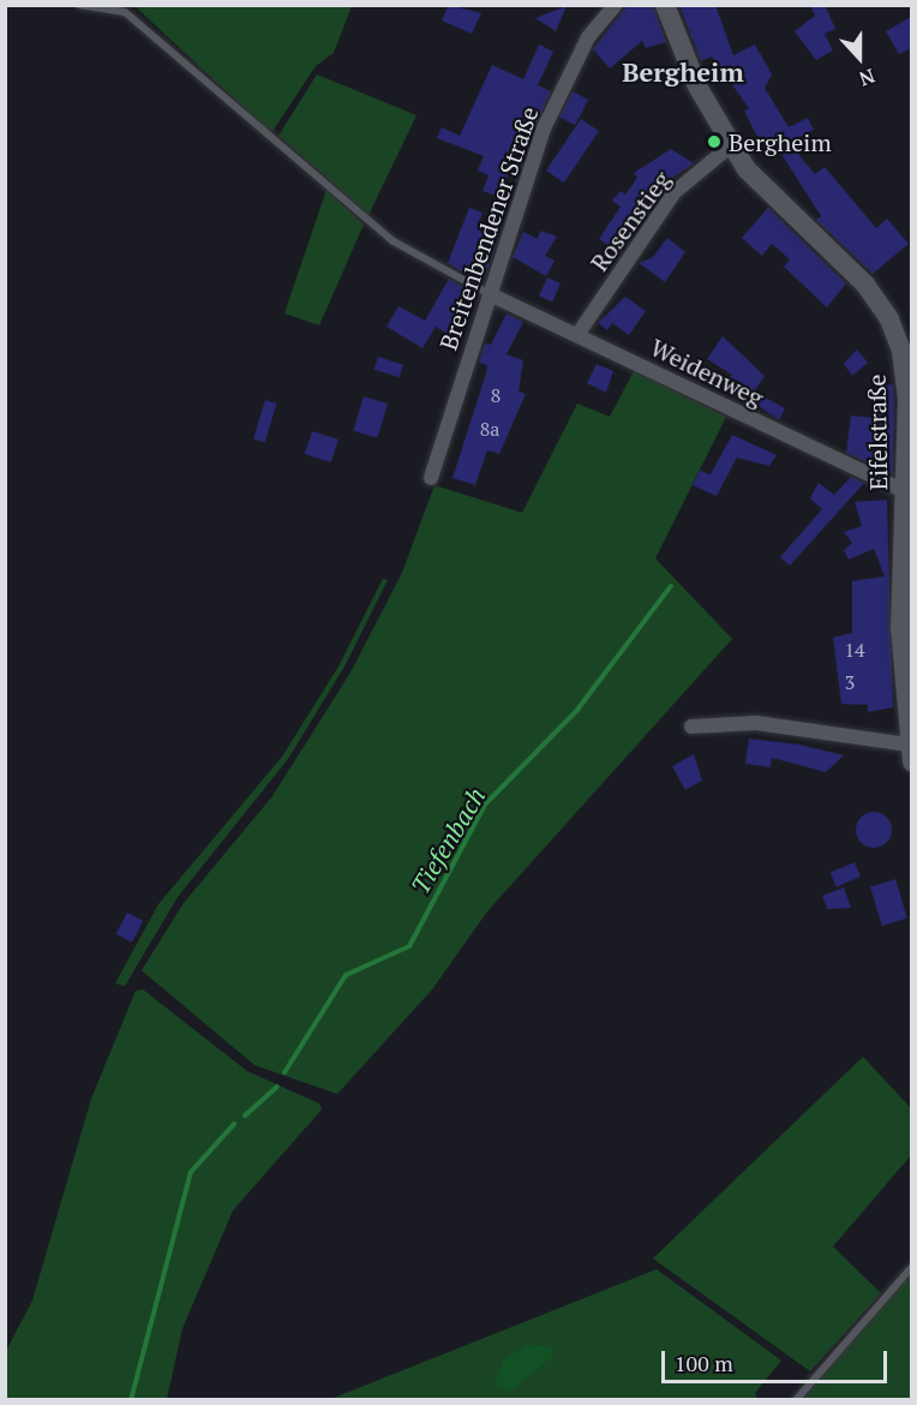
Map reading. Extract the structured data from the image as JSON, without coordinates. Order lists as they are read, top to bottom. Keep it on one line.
{"streets":{"street":["Rosenstieg","Breitenbendener Straße","Weidenweg","Eifelstraße"]},"crossings":[["Rosenstieg","Weidenweg"],["Rosenstieg","Eifelstraße"],["Breitenbendener Straße","Weidenweg"],["Weidenweg","Eifelstraße"]],"districts":["Bergheim"],"water":["Tiefenbach"],"places":["Bergheim"],"house_numbers":["8","8a","14","3"],"scale_bar":"100 m","north":"bottom"}
